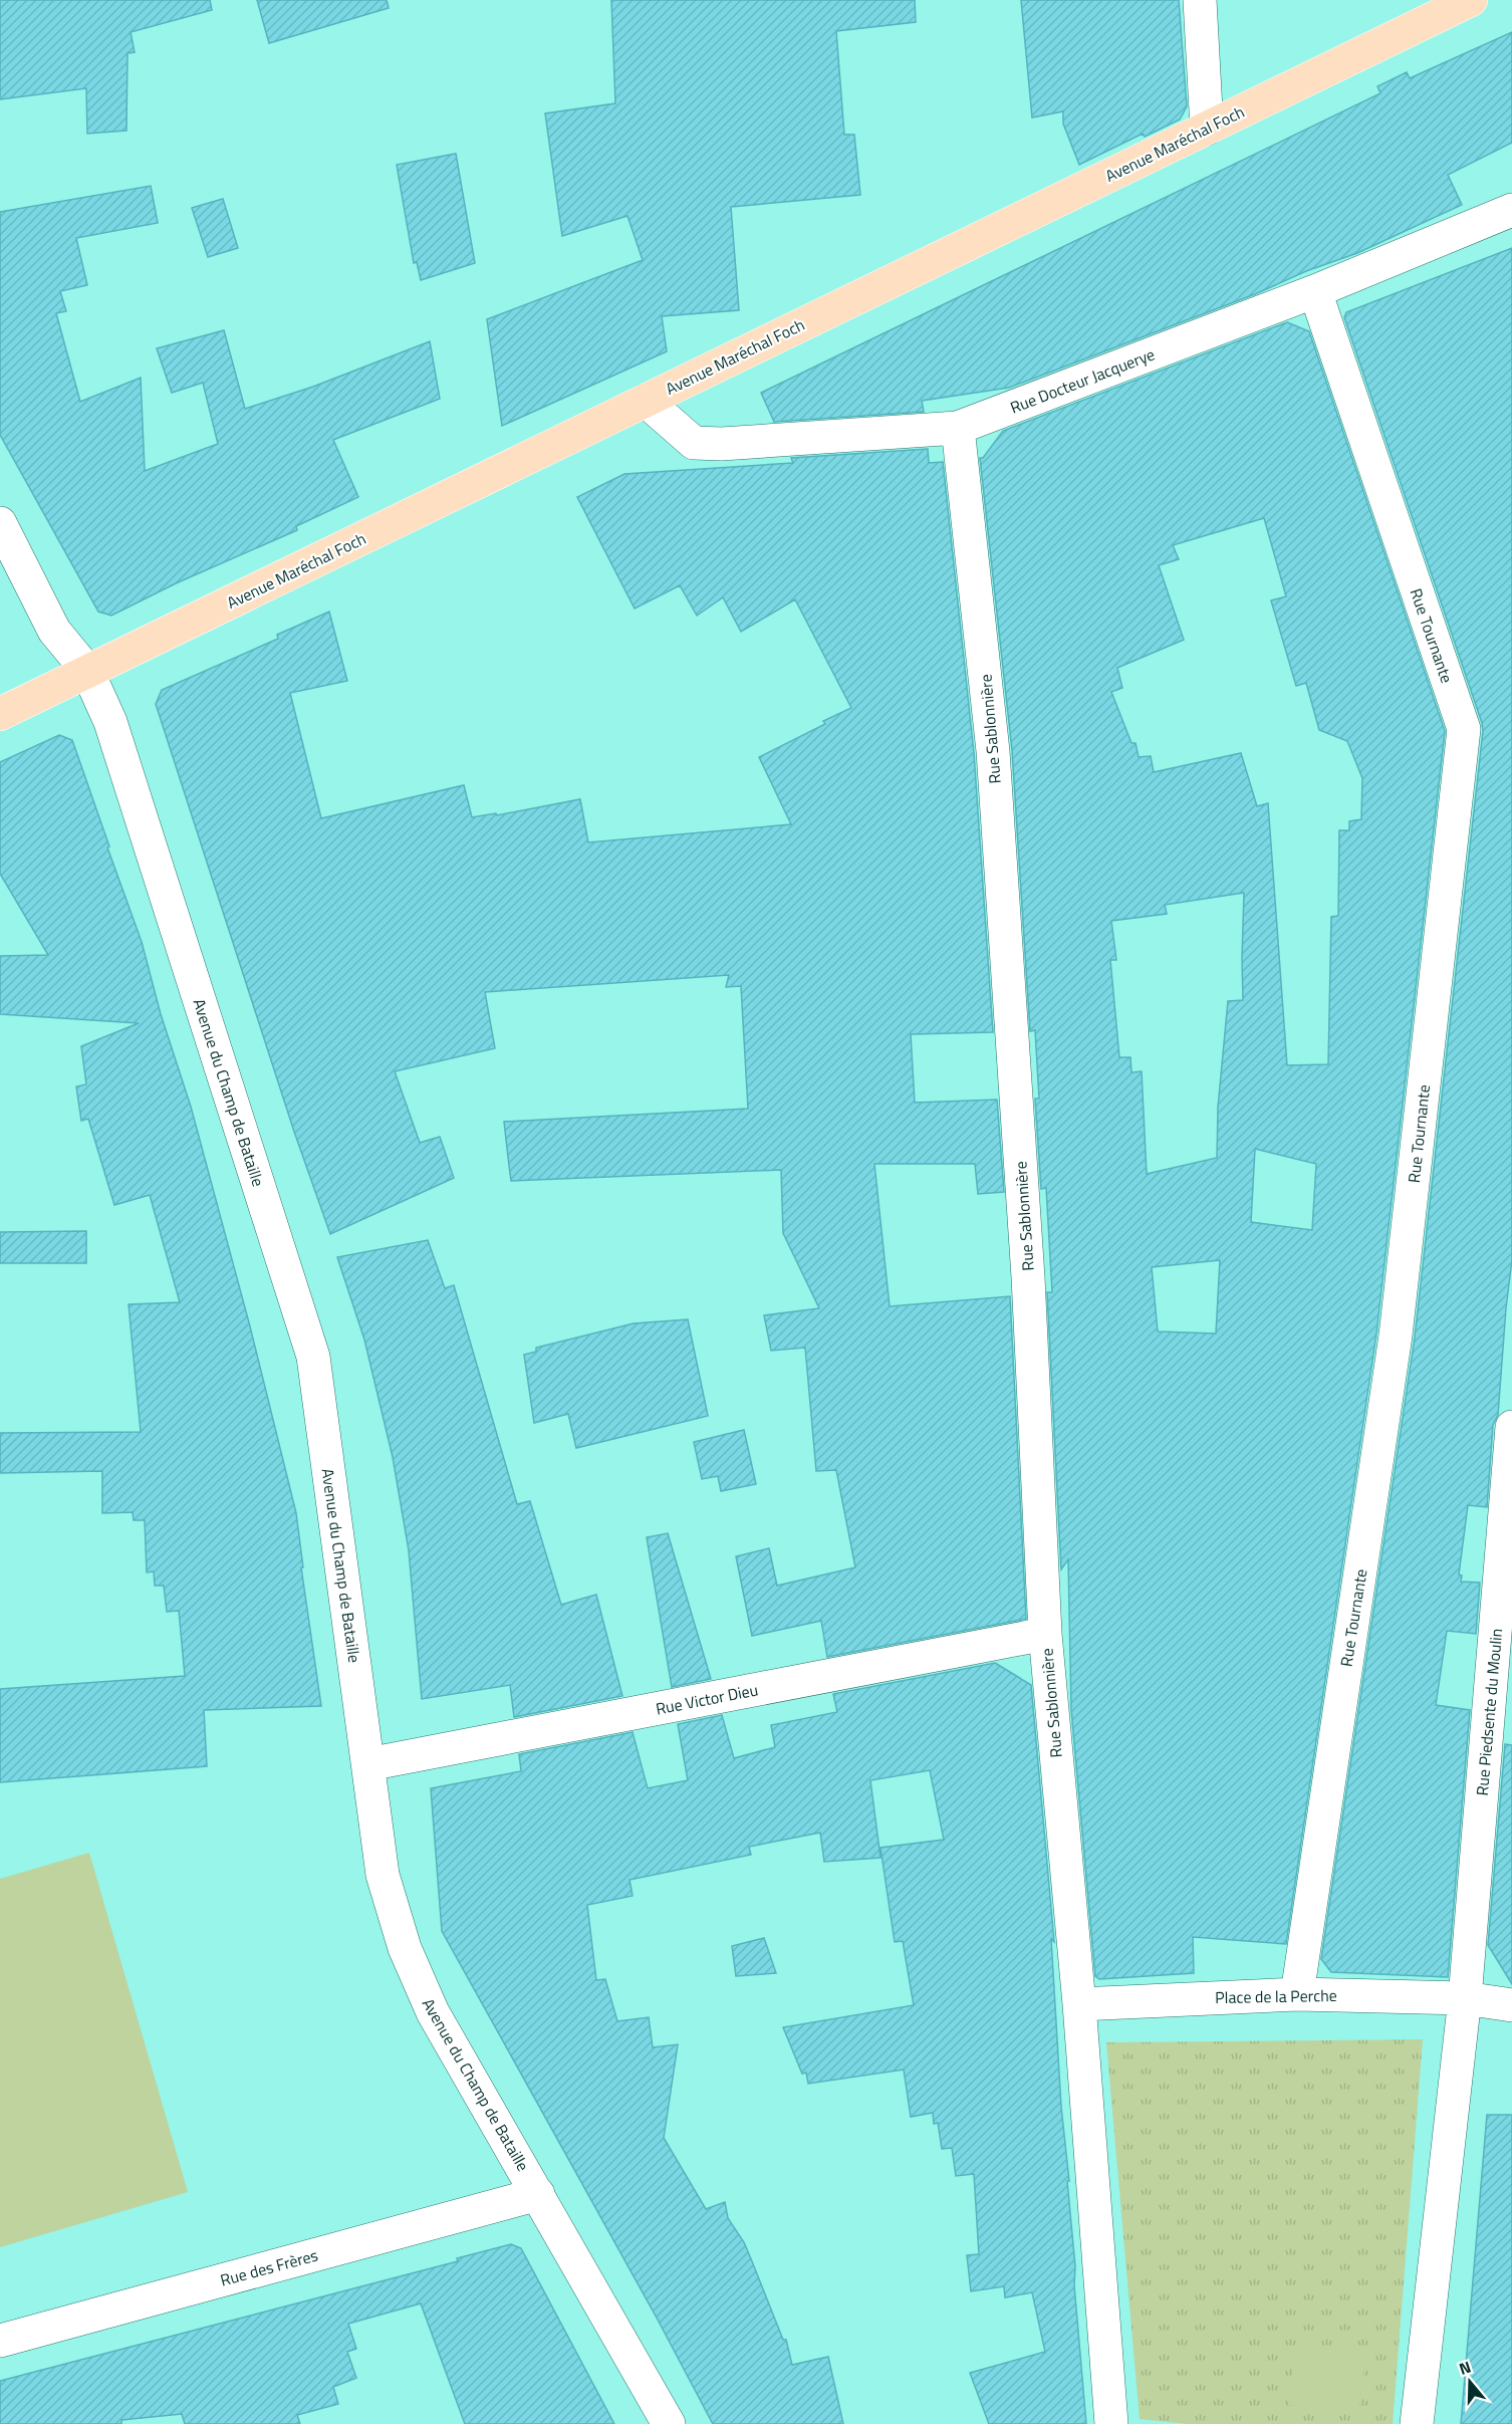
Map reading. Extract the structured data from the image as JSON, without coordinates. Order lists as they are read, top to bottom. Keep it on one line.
{"streets":{"main road":["Avenue Maréchal Foch"],"street":["Rue Docteur Jacquerye","Rue Tournante","Rue Sablonnière","Avenue du Champ de Bataille","Rue Victor Dieu","Rue Piedsente du Moulin","Place de la Perche","Rue des Frères"]},"crossings":[["Avenue Maréchal Foch","Rue Docteur Jacquerye"],["Avenue Maréchal Foch","Avenue du Champ de Bataille"],["Rue Docteur Jacquerye","Rue Tournante"],["Rue Docteur Jacquerye","Rue Sablonnière"],["Rue Tournante","Place de la Perche"],["Rue Sablonnière","Rue Victor Dieu"],["Rue Sablonnière","Place de la Perche"],["Avenue du Champ de Bataille","Rue Victor Dieu"],["Avenue du Champ de Bataille","Rue des Frères"],["Rue Piedsente du Moulin","Place de la Perche"]],"north":"top"}
